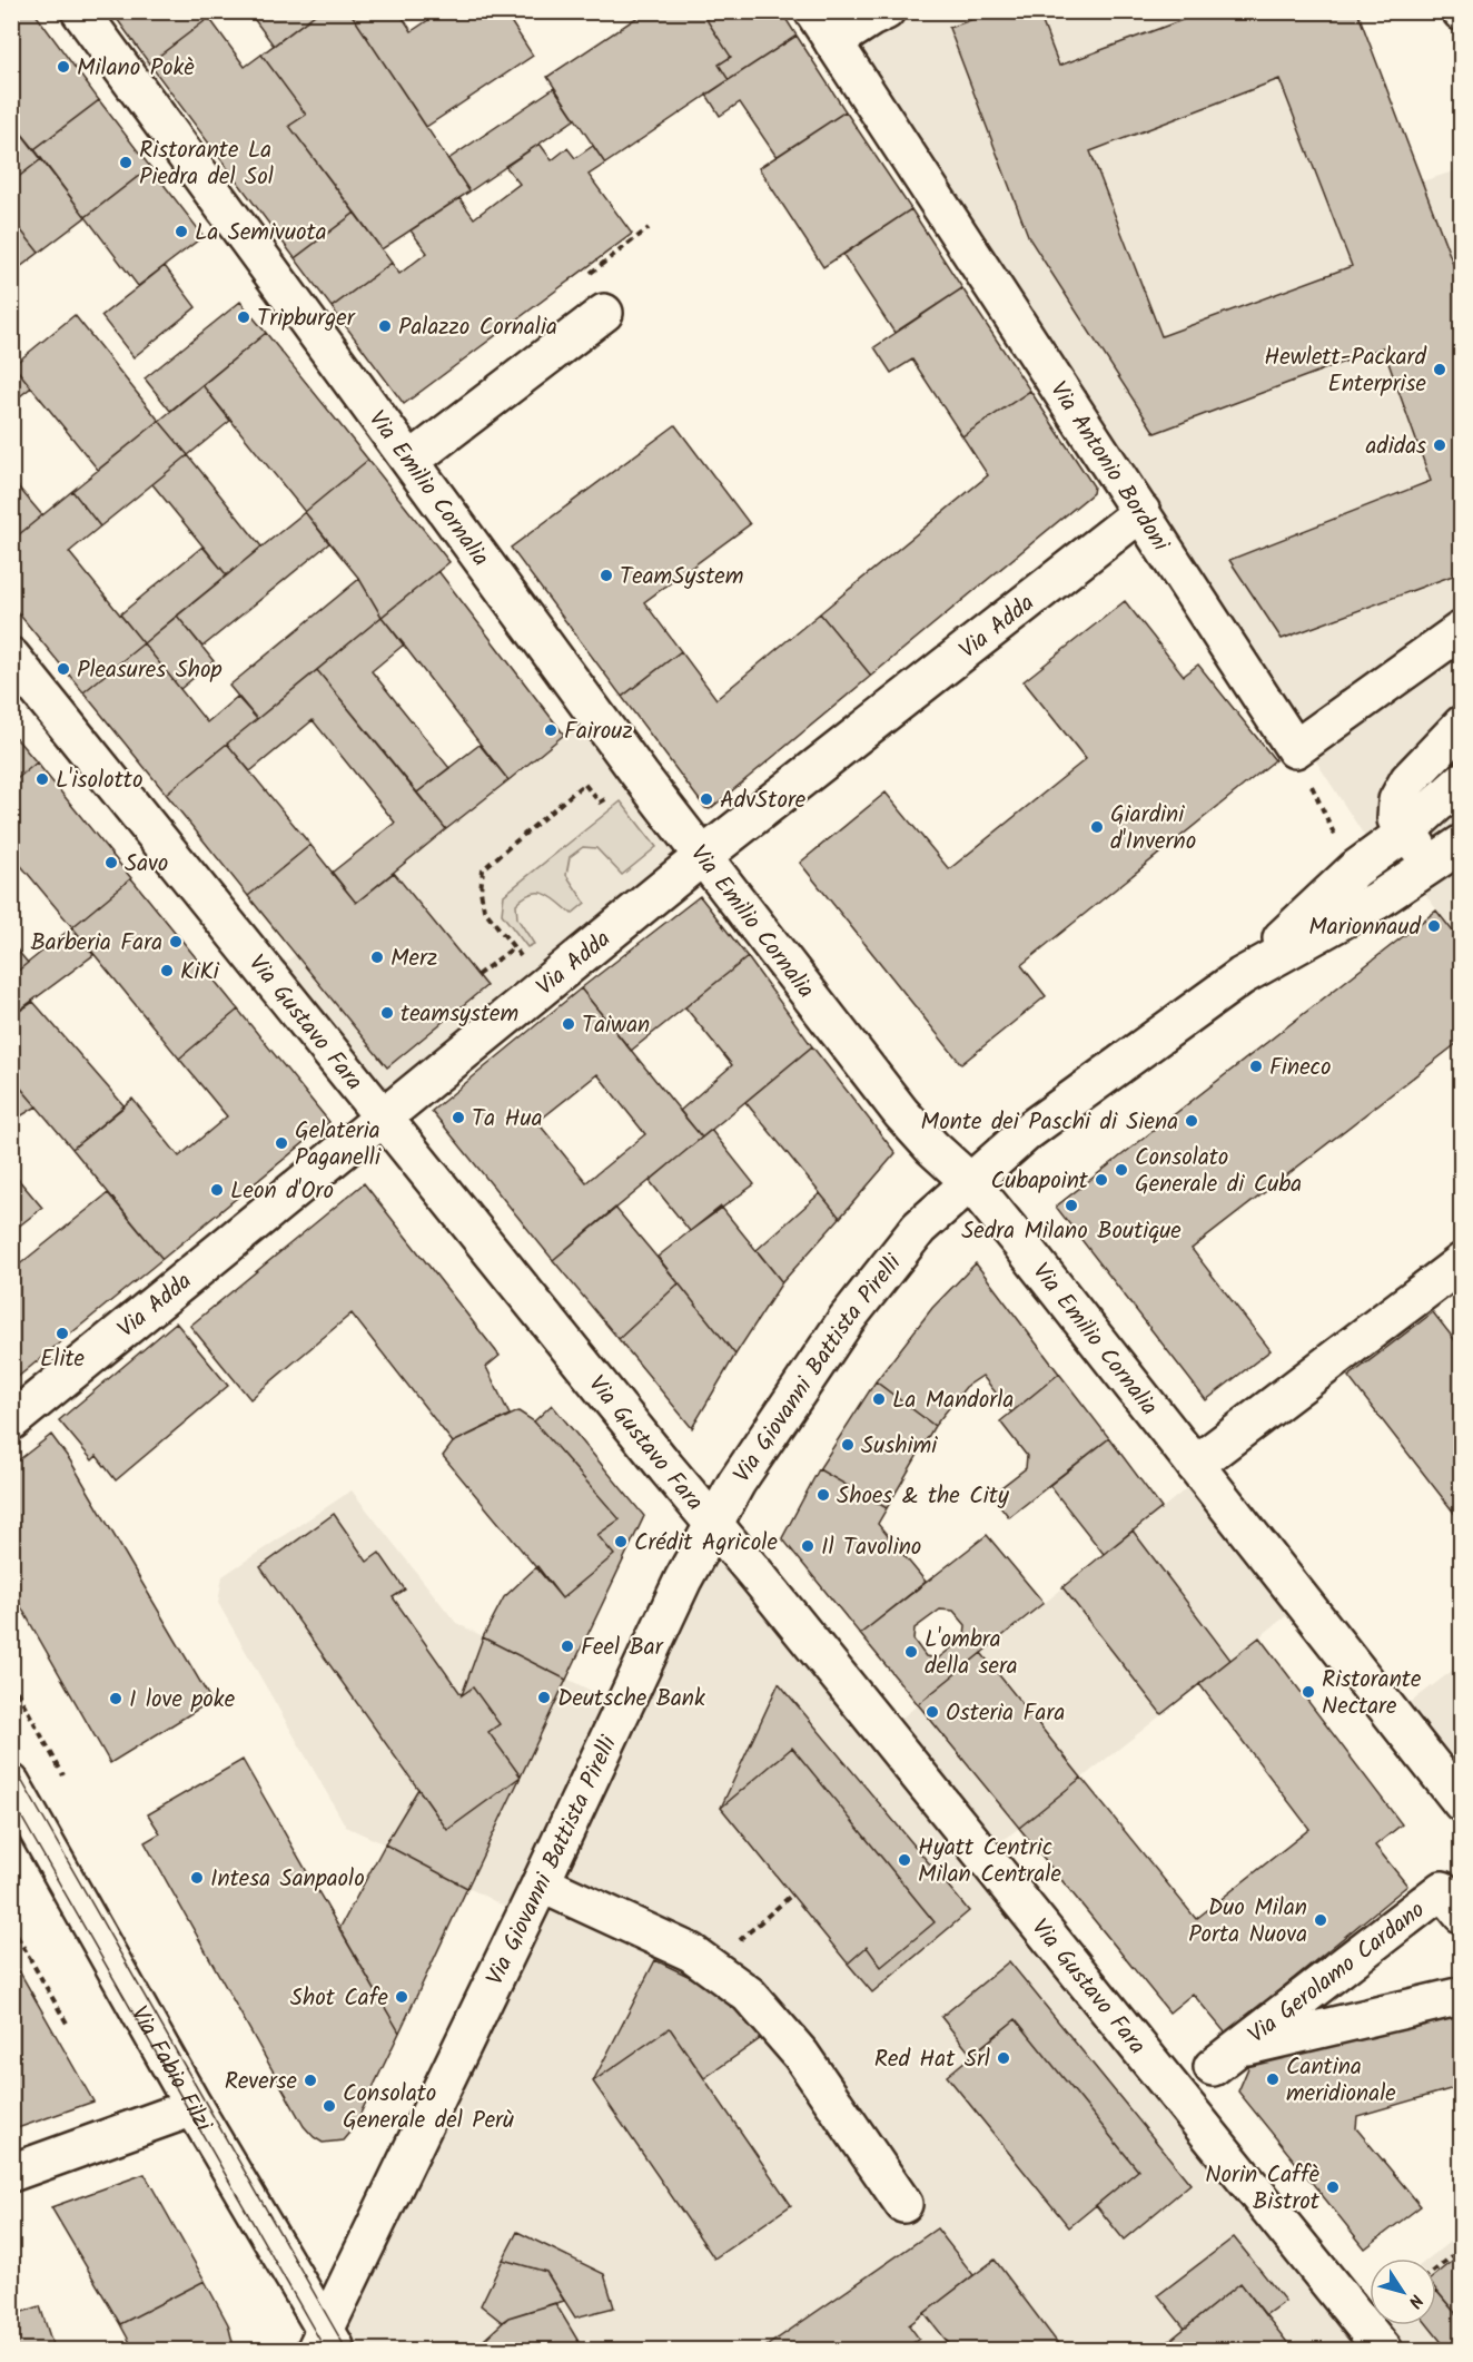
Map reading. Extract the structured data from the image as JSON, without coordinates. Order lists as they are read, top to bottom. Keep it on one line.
{"streets":{"street":["Via Antonio Bordoni","Via Emilio Cornalia","Via Adda","Via Gustavo Fara","Via Giovanni Battista Pirelli","Via Gerolamo Cardano","Via Fabio Filzi"]},"crossings":[["Via Antonio Bordoni","Via Adda"],["Via Emilio Cornalia","Via Adda"],["Via Emilio Cornalia","Via Giovanni Battista Pirelli"],["Via Adda","Via Gustavo Fara"],["Via Gustavo Fara","Via Giovanni Battista Pirelli"],["Via Giovanni Battista Pirelli","Via Fabio Filzi"]],"places":["Milano Pokè","Ristorante La Piedra del Sol","La Semivuota","Tripburger","Palazzo Cornalia","Hewlett-Packard Enterprise","adidas","TeamSystem","Pleasures Shop","Fairouz","L'isolotto","AdvStore","Giardini d'Inverno","Savo","Marionnaud","Barberia Fara","Merz","KiKi","teamsystem","Taiwan","Fineco","Ta Hua","Monte dei Paschi di Siena","Gelateria Paganelli","Consolato Generale di Cuba","Cubapoint","Leon d'Oro","Sedra Milano Boutique","Elite","La Mandorla","Sushimi","Shoes & the City","Crédit Agricole","Il Tavolino","Feel Bar","L'ombra della sera","Ristorante Nectare","Deutsche Bank","I love poke","Osteria Fara","Hyatt Centric Milan Centrale","Intesa Sanpaolo","Duo Milan Porta Nuova","Shot Cafe","Red Hat Srl","Cantina meridionale","Reverse","Consolato Generale del Perù","Norin Caffè Bistrot"],"north":"bottom right"}
